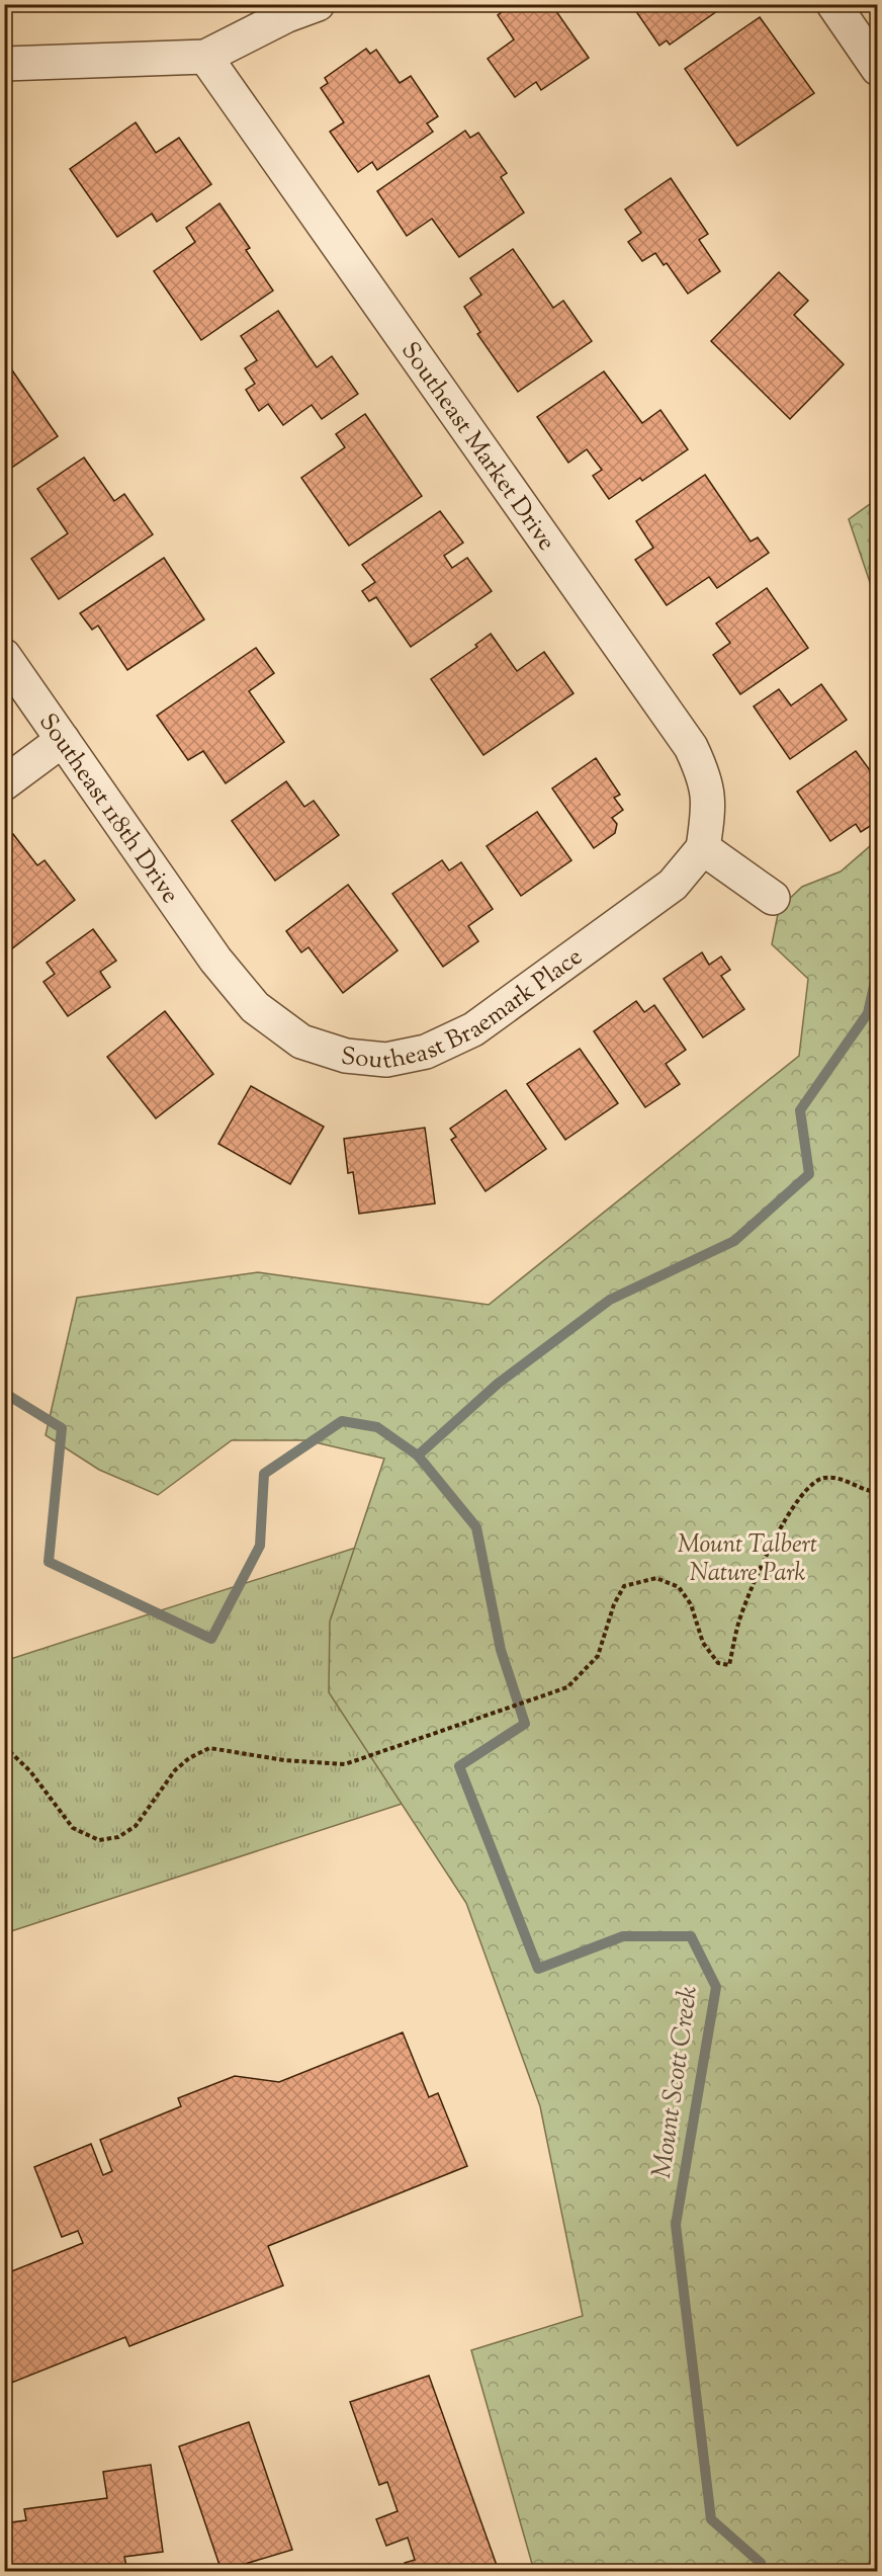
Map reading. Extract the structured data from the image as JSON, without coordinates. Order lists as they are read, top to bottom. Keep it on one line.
{"streets":{"street":["Southeast Market Drive","Southeast 118th Drive","Southeast Braemark Place"]},"crossings":[["Southeast Market Drive","Southeast Braemark Place"],["Southeast 118th Drive","Southeast Braemark Place"]],"water":["Mount Scott Creek"],"parks":["Mount Talbert Nature Park"]}
